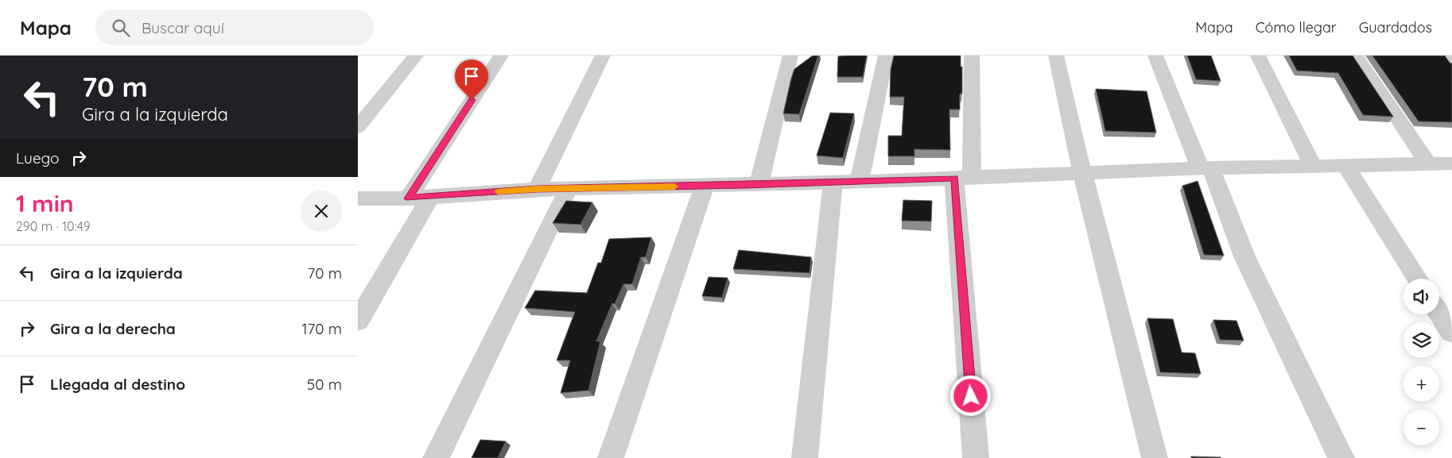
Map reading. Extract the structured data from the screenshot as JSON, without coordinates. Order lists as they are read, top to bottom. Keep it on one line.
{"page":{"header":"Mapa","search":"Buscar aquí","nav":["Mapa","Cómo llegar","Guardados"],"turn":["70 m","Gira a la izquierda"],"then":"Luego","heading":["1 min","290 m · 10:49"],"list":[{"name":"Gira a la izquierda","value":"70 m"},{"name":"Gira a la derecha","value":"170 m"},{"name":"Llegada al destino","value":"50 m"}],"map_buttons":["+","−"]}}
